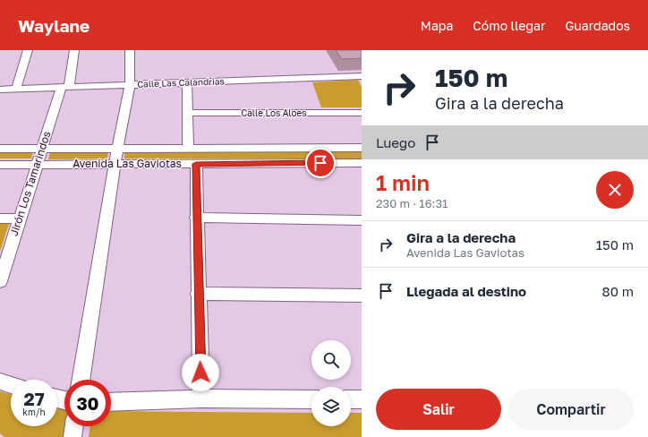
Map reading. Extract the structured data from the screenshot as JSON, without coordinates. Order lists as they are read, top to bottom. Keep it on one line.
{"streets":{"street":["Calle Las Calandrias","Calle Los Aloes","Avenida Las Gaviotas","Jirón Los Tamarindos"]},"crossings":[["Calle Las Calandrias","Jirón Los Tamarindos"],["Avenida Las Gaviotas","Jirón Los Tamarindos"]],"page":{"header":"Waylane","nav":["Mapa","Cómo llegar","Guardados"],"turn":["150 m","Gira a la derecha"],"then":"Luego","heading":["1 min","230 m · 16:31"],"list":[{"name":"Gira a la derecha","note":"Avenida Las Gaviotas","value":"150 m"},{"name":"Llegada al destino","value":"80 m"}],"speed":"27 km/h","limit":"30","buttons":["Salir","Compartir"]}}
